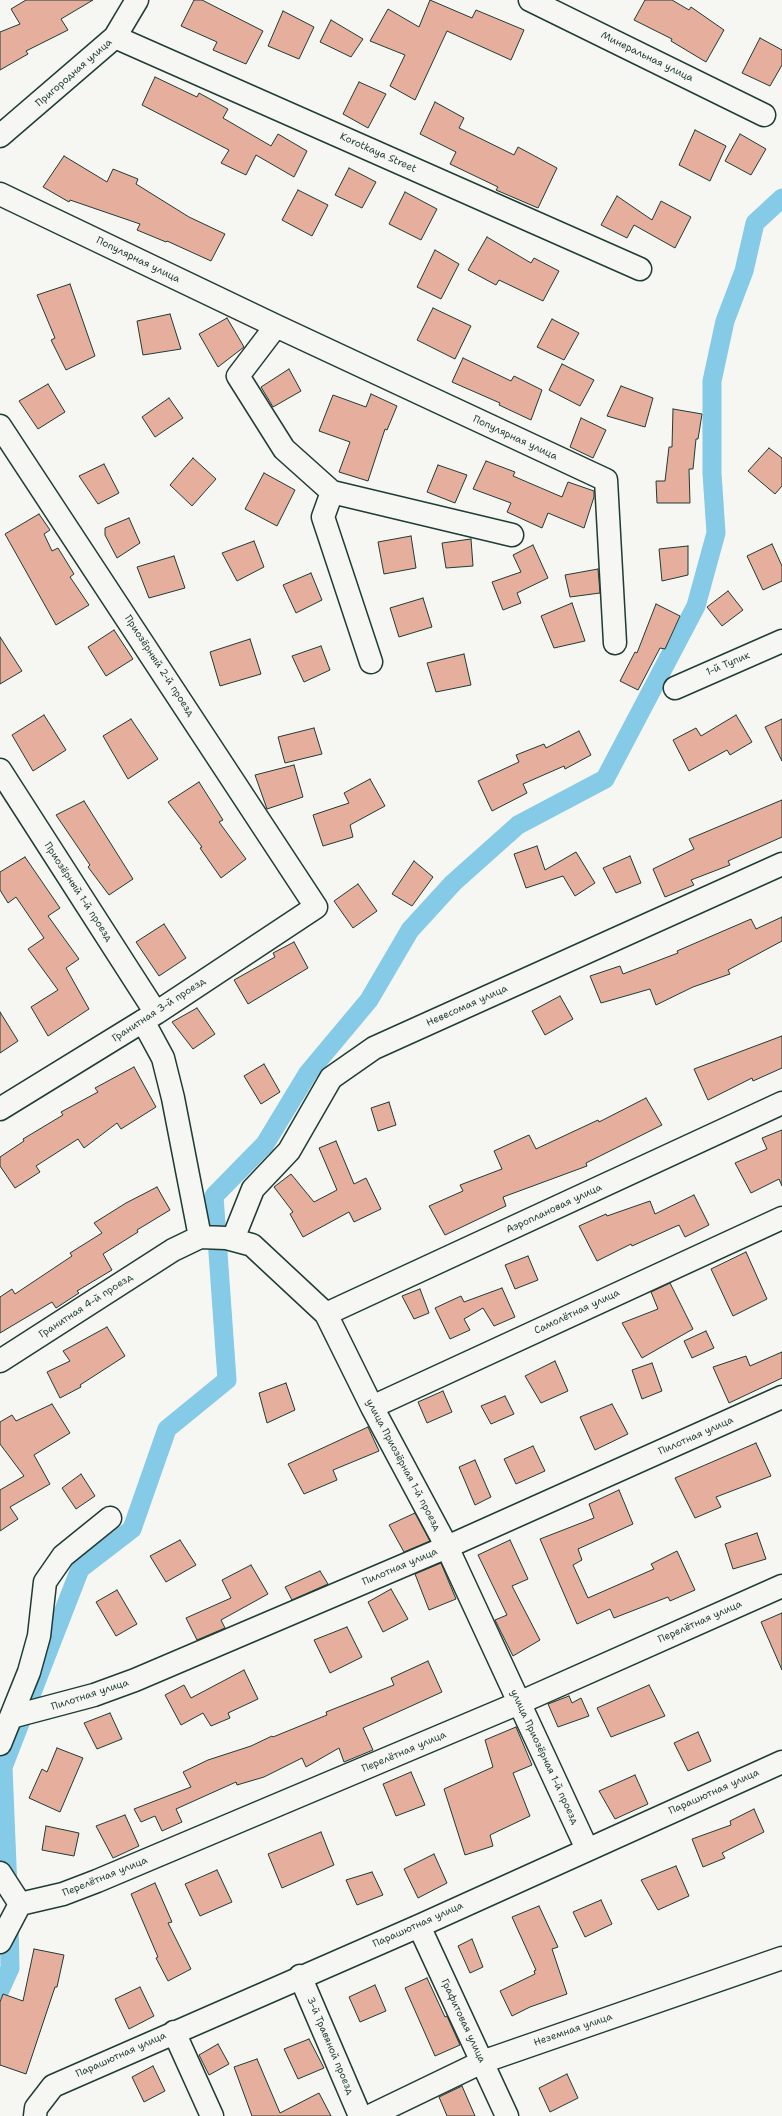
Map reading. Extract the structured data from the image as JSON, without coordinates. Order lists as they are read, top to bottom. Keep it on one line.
{"streets":{"street":["Минеральная улица","Пригородная улица","Korotkaya Street","Популярная улица","1-й Тупик","Приозёрный 2-й проезд","Приозёрный 1-й проезд","Невесомая улица","Гранитная 3-й проезд","Аэроплановая улица","Гранитная 4-й проезд","Самолётная улица","Пилотная улица","улица Приозёрная 1-й проезд","Перелётная улица","Парашютная улица","Графитовая улица","Неземная улица","3-й Травяной проезд"]},"crossings":[["Пригородная улица","Korotkaya Street"],["Приозёрный 2-й проезд","Гранитная 3-й проезд"],["Приозёрный 1-й проезд","Гранитная 3-й проезд"],["Приозёрный 1-й проезд","улица Приозёрная 1-й проезд"],["Невесомая улица","улица Приозёрная 1-й проезд"],["Аэроплановая улица","улица Приозёрная 1-й проезд"],["Гранитная 4-й проезд","улица Приозёрная 1-й проезд"],["Самолётная улица","улица Приозёрная 1-й проезд"],["Пилотная улица","улица Приозёрная 1-й проезд"],["улица Приозёрная 1-й проезд","Перелётная улица"],["улица Приозёрная 1-й проезд","Парашютная улица"],["Парашютная улица","Графитовая улица"],["Парашютная улица","3-й Травяной проезд"],["Графитовая улица","Неземная улица"]]}
